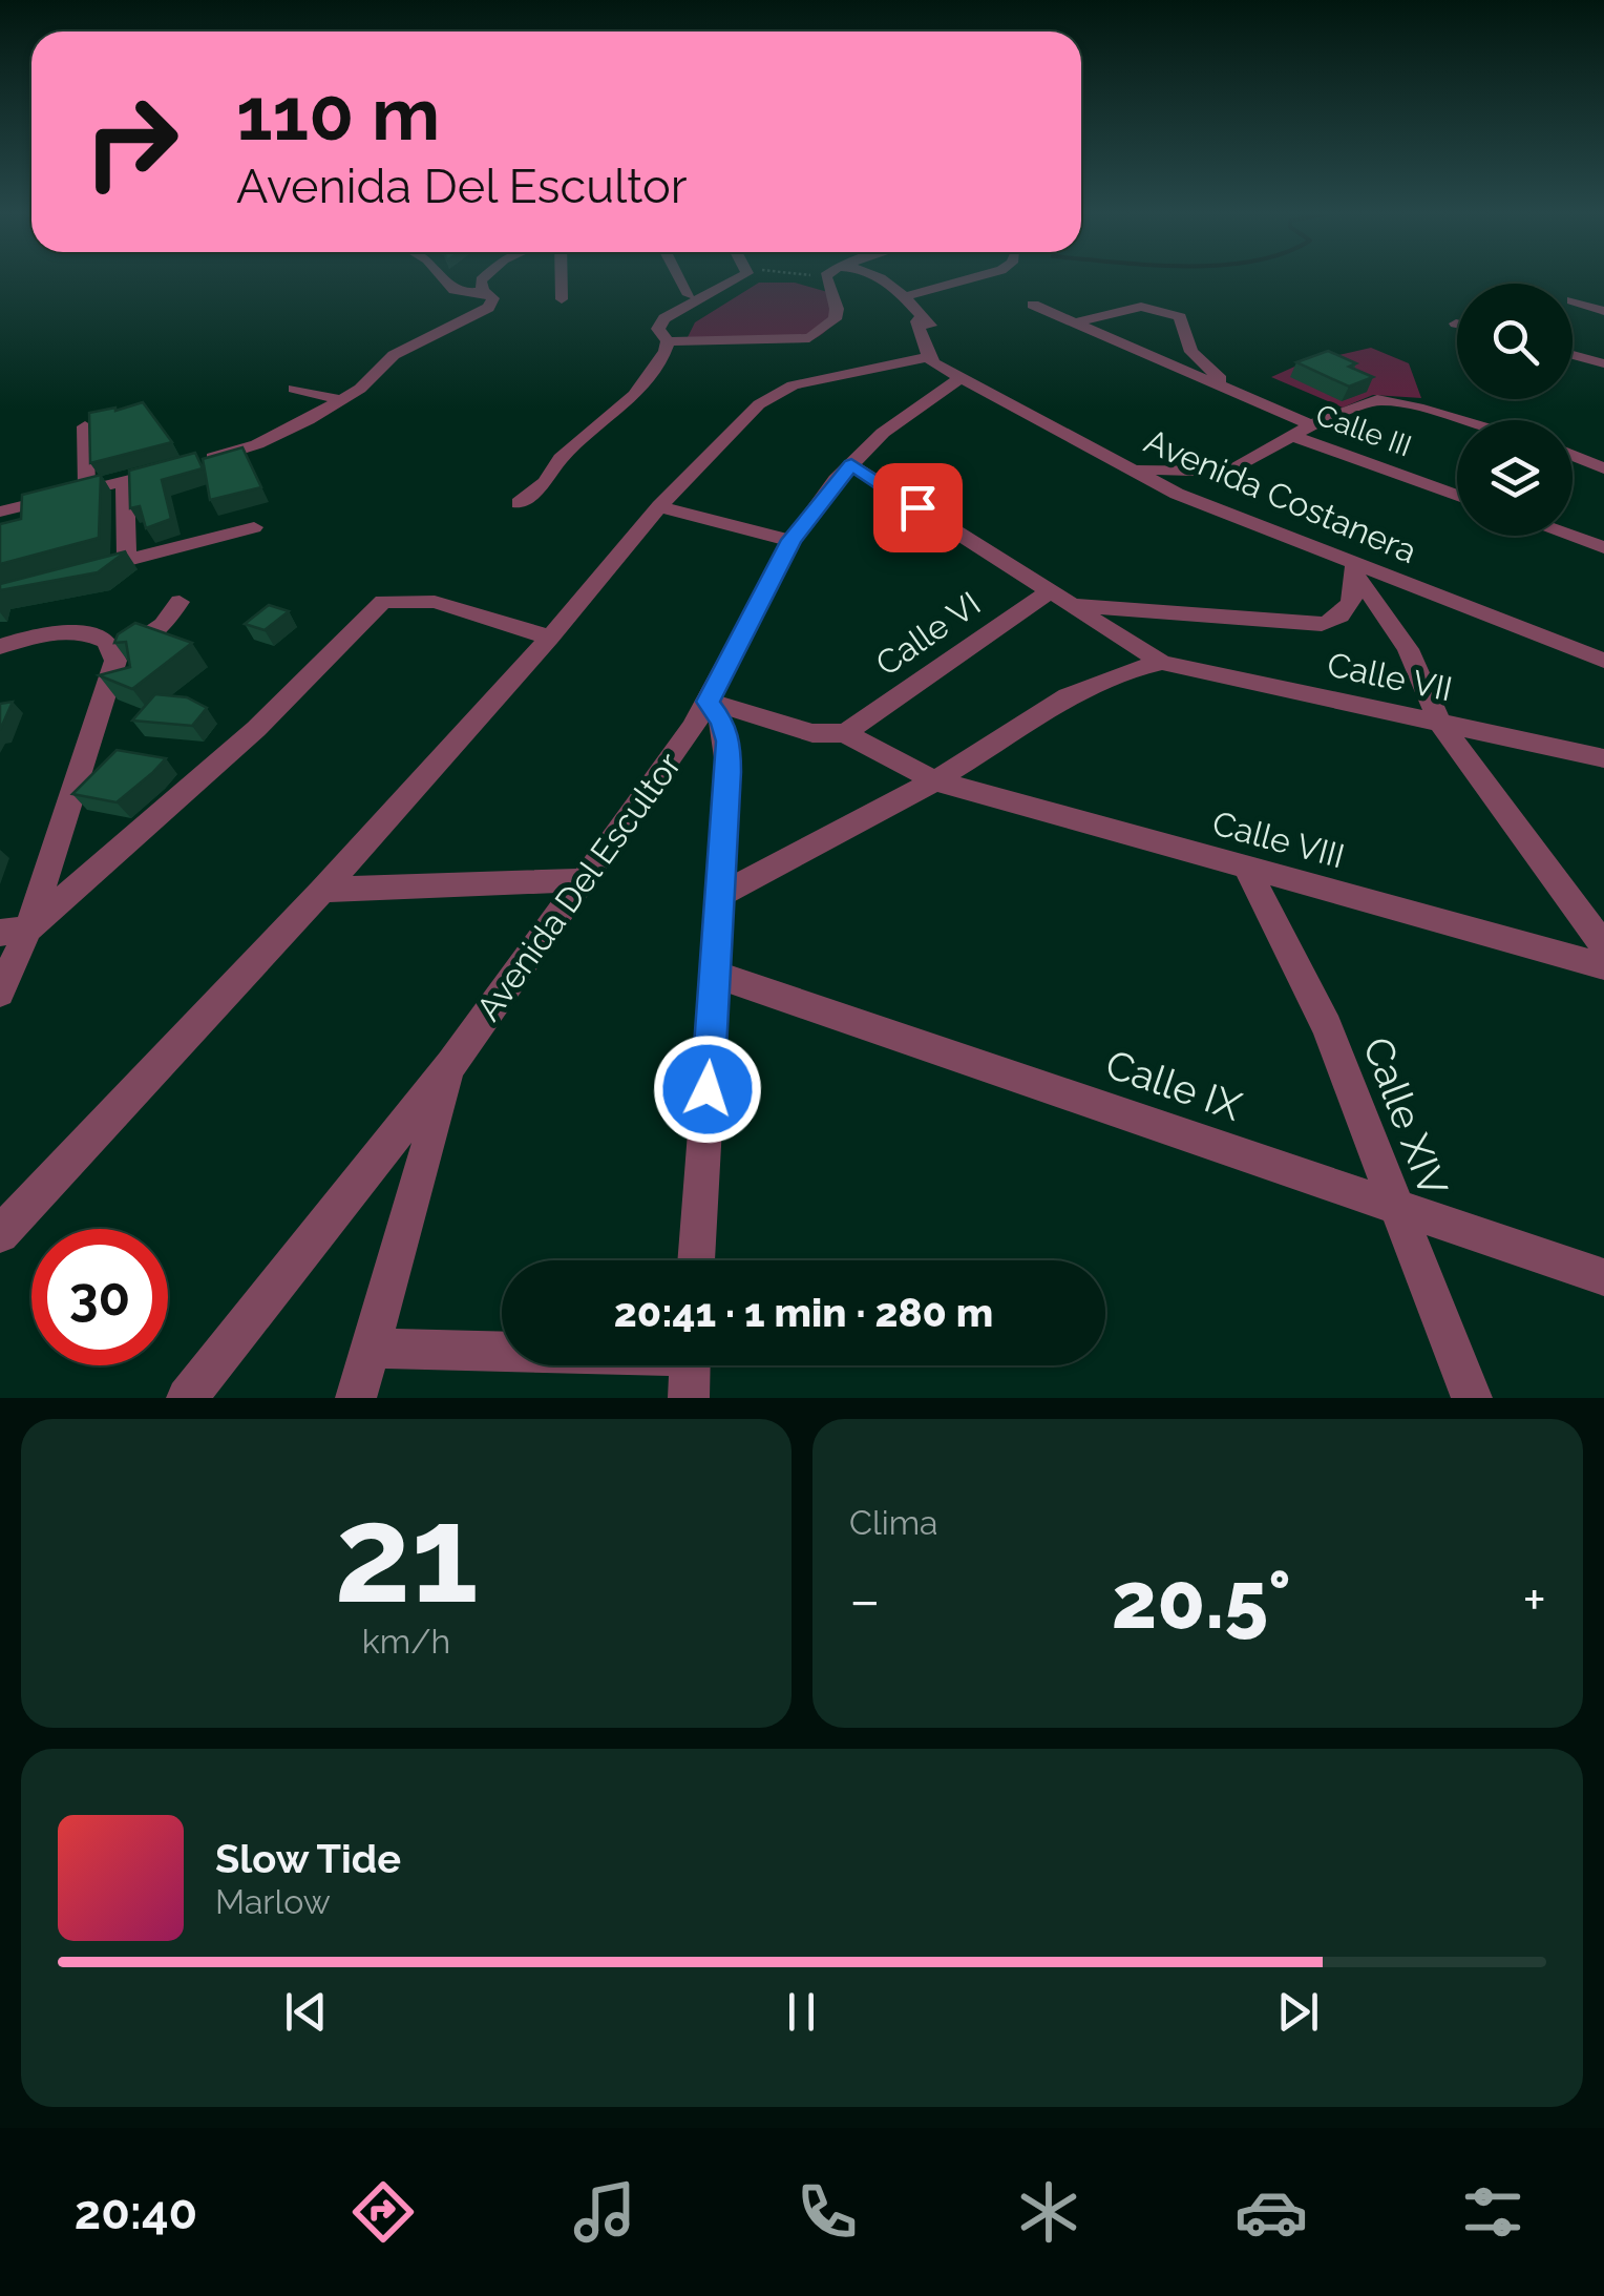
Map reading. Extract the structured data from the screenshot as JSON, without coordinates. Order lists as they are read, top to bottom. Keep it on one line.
{"streets":{"street":["Calle III","Avenida Costanera","Calle VI","Calle VII","Calle VIII","Avenida Del Escultor","Calle IX","Calle XIV"]},"crossings":[["Avenida Costanera","Avenida Del Escultor"],["Calle VI","Calle VIII"],["Calle VIII","Calle XIV"],["Calle IX","Calle XIV"]],"page":{"turn":["110 m","Avenida Del Escultor"],"limit":"30","trip":"20:41 · 1 min · 280 m","tile":[["21","km/h"],"Clima"],"heat":["−","20.5°","+"],"song":["Slow Tide","Marlow"],"tabs":"20:40"}}
